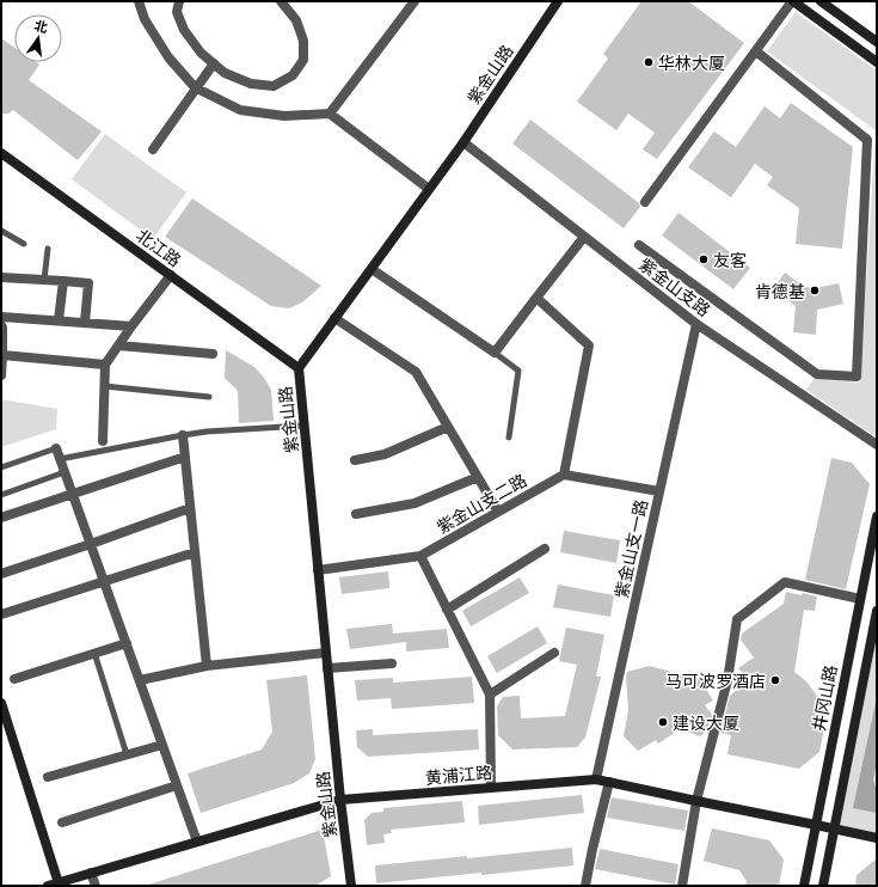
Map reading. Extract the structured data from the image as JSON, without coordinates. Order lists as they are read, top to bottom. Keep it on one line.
{"streets":{"street":["紫金山路","北江路","紫金山支路","紫金山支二路","紫金山支一路","井冈山路","黄浦江路"]},"crossings":[["紫金山路","北江路"],["紫金山路","紫金山支路"],["紫金山路","紫金山支二路"],["紫金山路","黄浦江路"],["紫金山支路","紫金山支一路"],["紫金山支一路","黄浦江路"],["井冈山路","黄浦江路"]],"places":["华林大厦","友客","肯德基","马可波罗酒店","建设大厦"],"north":"top"}
